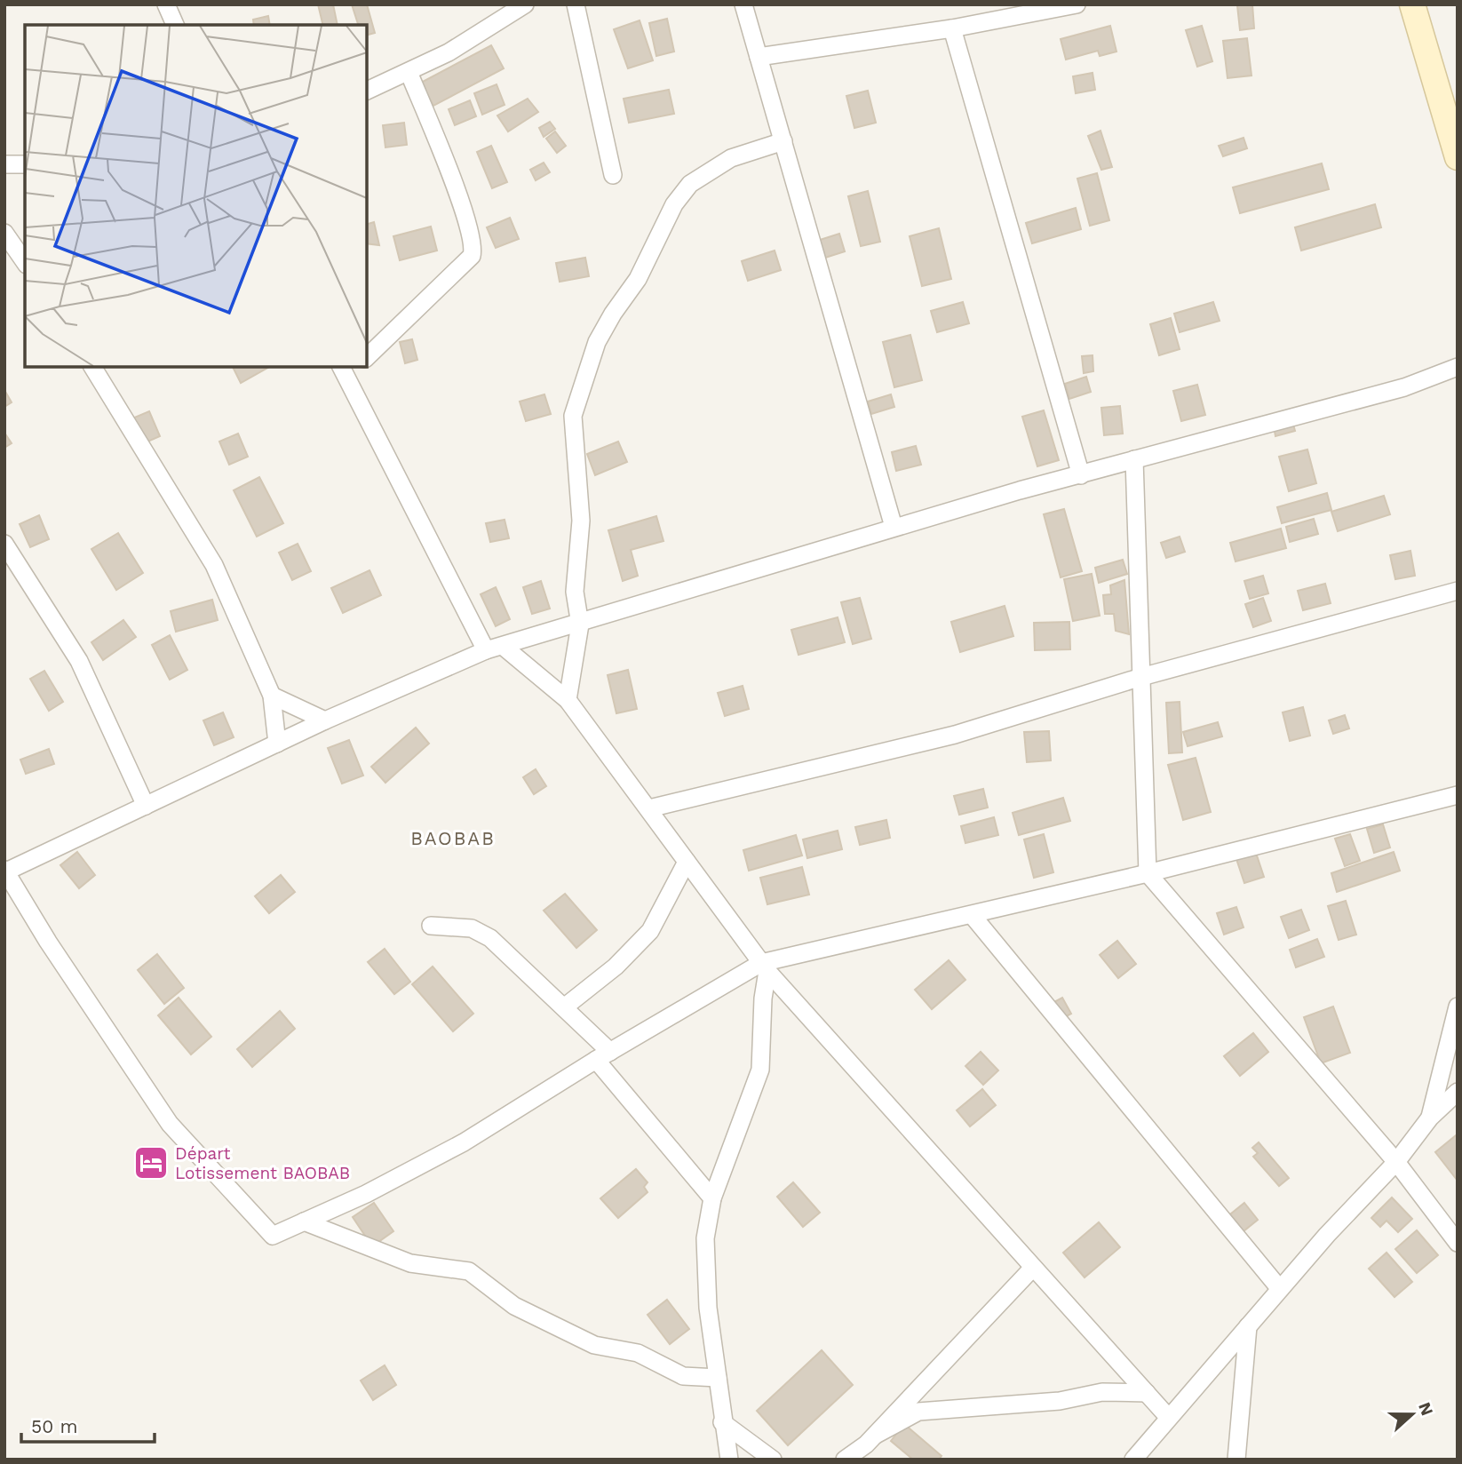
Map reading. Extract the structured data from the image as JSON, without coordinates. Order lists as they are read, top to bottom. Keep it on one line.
{"districts":["BAOBAB"],"places":{"hotel":["Départ Lotissement BAOBAB"]},"scale_bar":"50 m","north":"right"}
